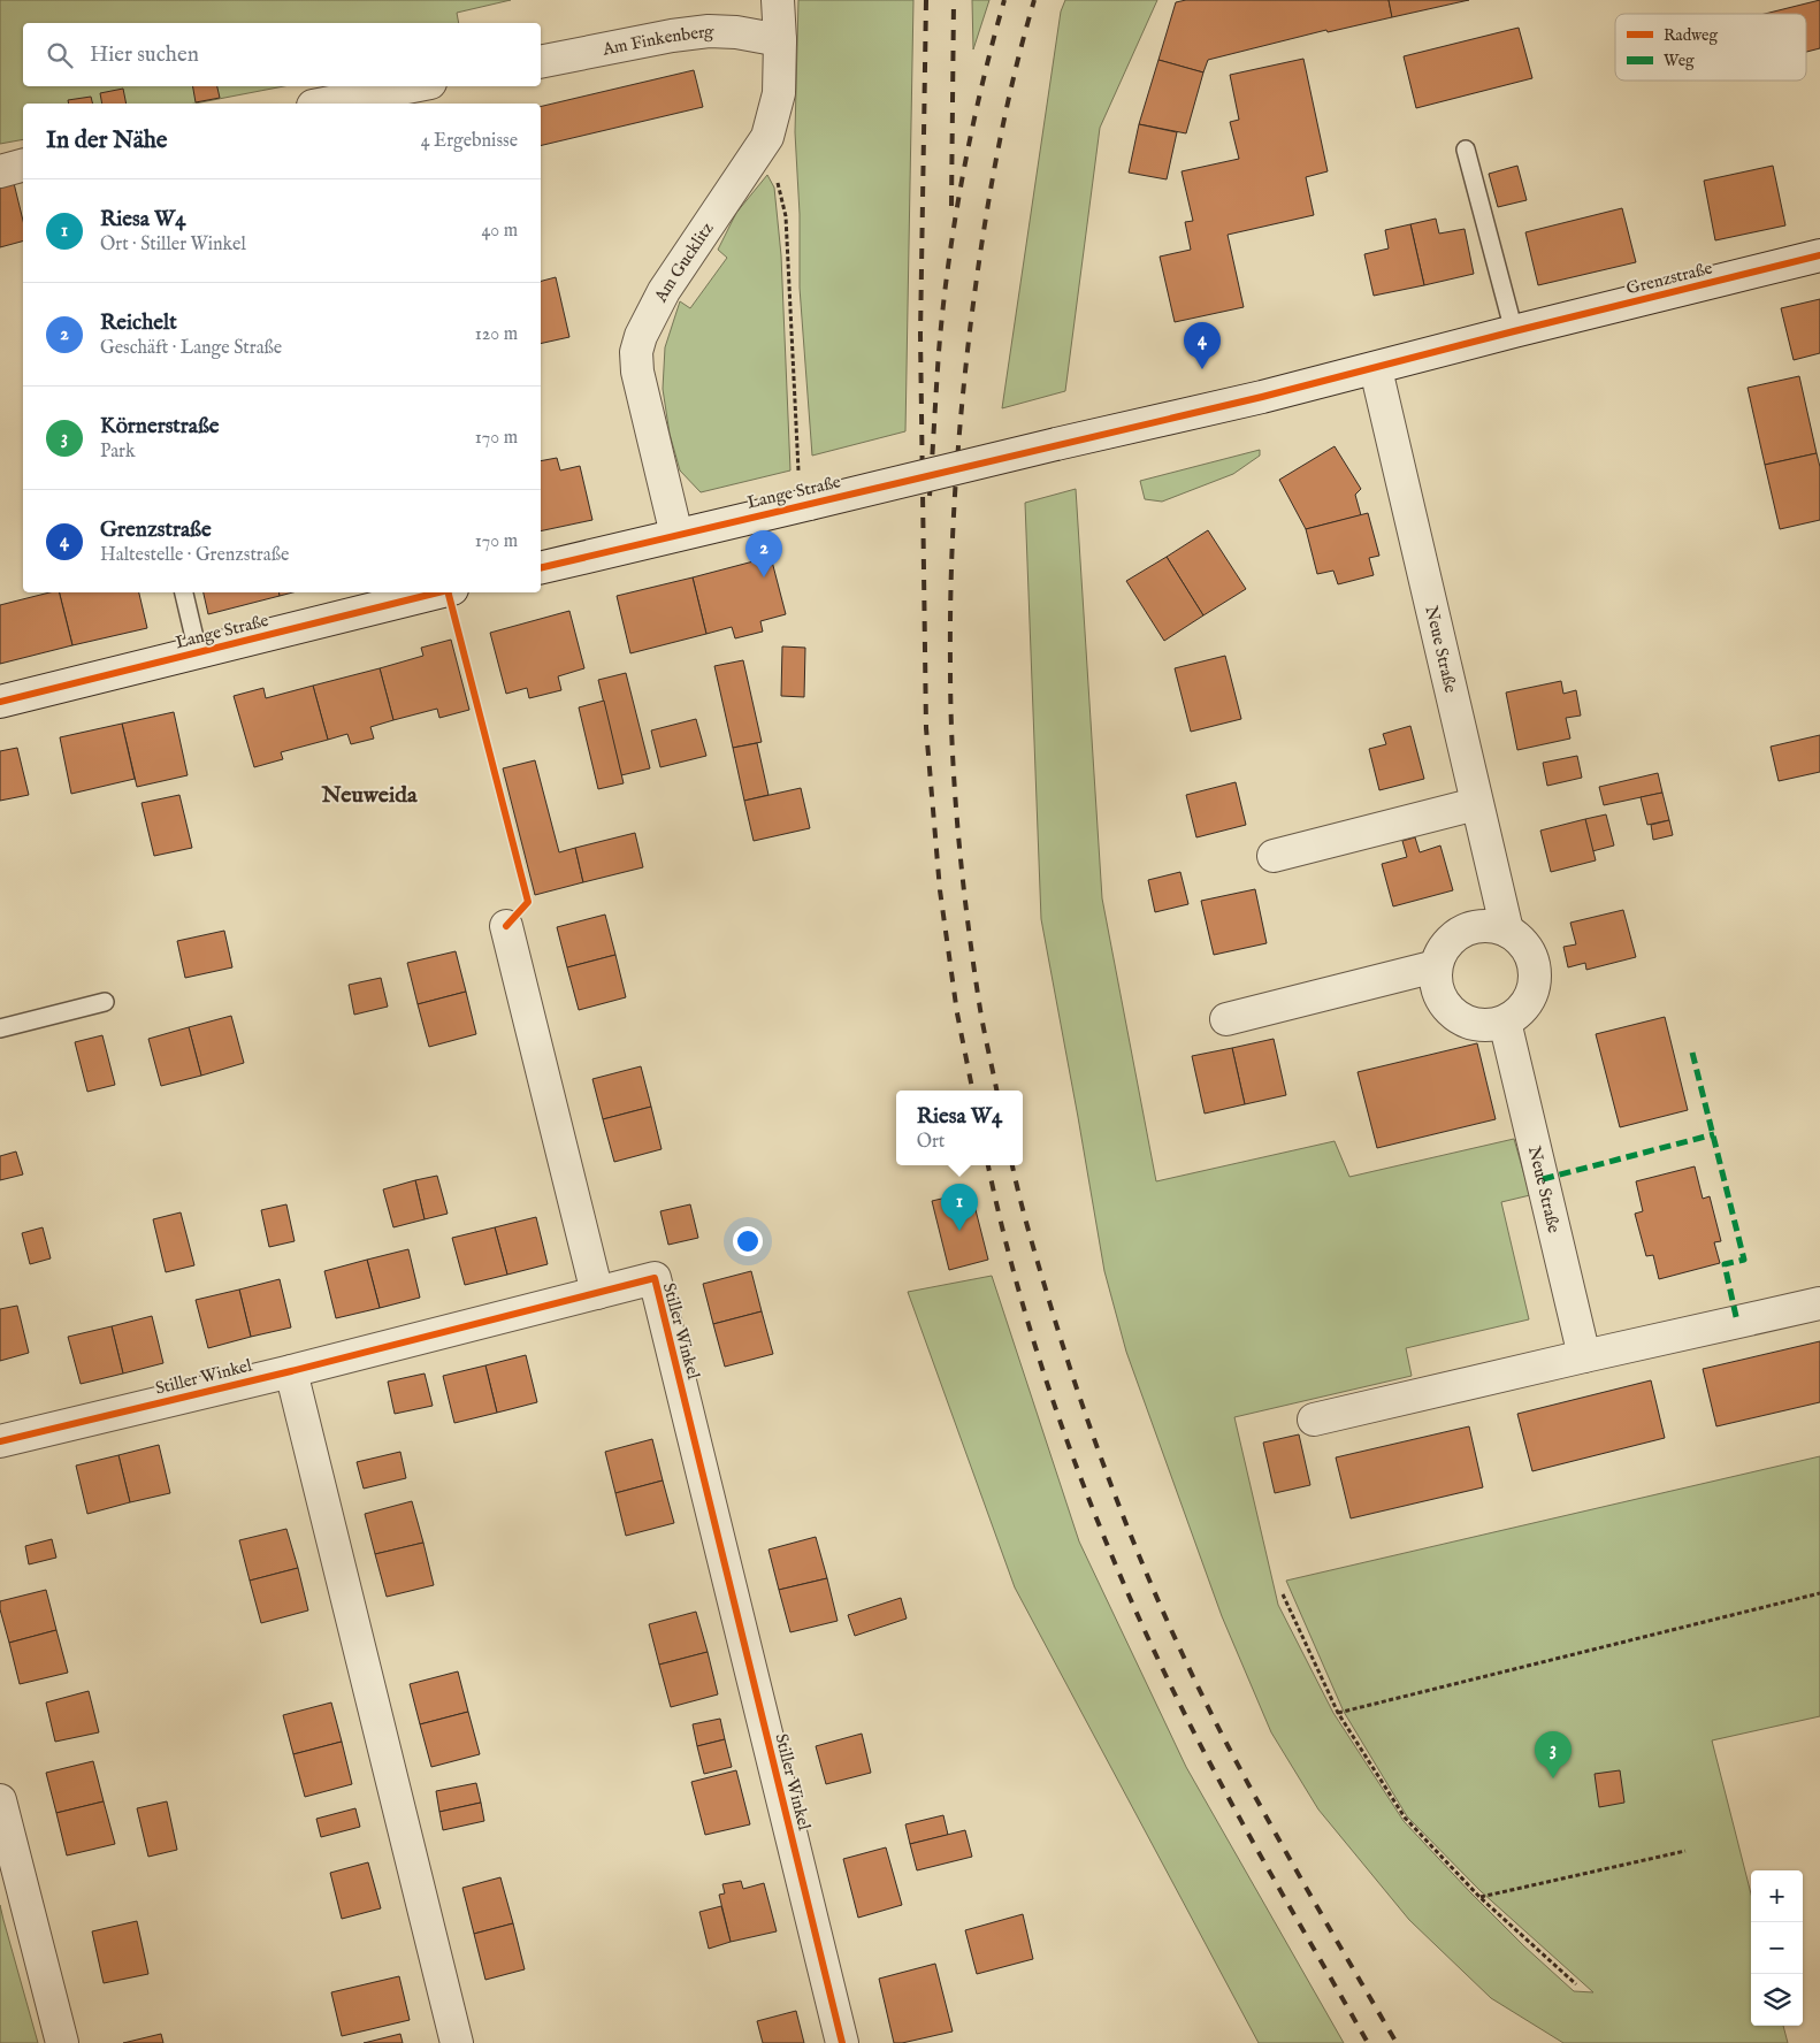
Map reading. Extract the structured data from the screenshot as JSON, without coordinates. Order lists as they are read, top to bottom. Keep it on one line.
{"streets":{"street":["Am Finkenberg","Am Gucklitz","Grenzstraße","Lange Straße","Neue Straße","Stiller Winkel"]},"crossings":[["Am Finkenberg","Am Gucklitz"],["Am Gucklitz","Lange Straße"],["Grenzstraße","Lange Straße"],["Grenzstraße","Neue Straße"]],"districts":["Neuweida"],"legend":["Radweg","Weg"],"page":{"search":"Hier suchen","heading":["In der Nähe","4 Ergebnisse"],"list":[{"mark":"1","name":"Riesa W4","note":"Ort · Stiller Winkel","value":"40 m"},{"mark":"2","name":"Reichelt","note":"Geschäft · Lange Straße","value":"120 m"},{"mark":"3","name":"Körnerstraße","note":"Park","value":"170 m"},{"mark":"4","name":"Grenzstraße","note":"Haltestelle · Grenzstraße","value":"170 m"}],"pins":["4","2","1","3"],"popup":["Riesa W4","Ort"],"map_buttons":["+","−"]}}
